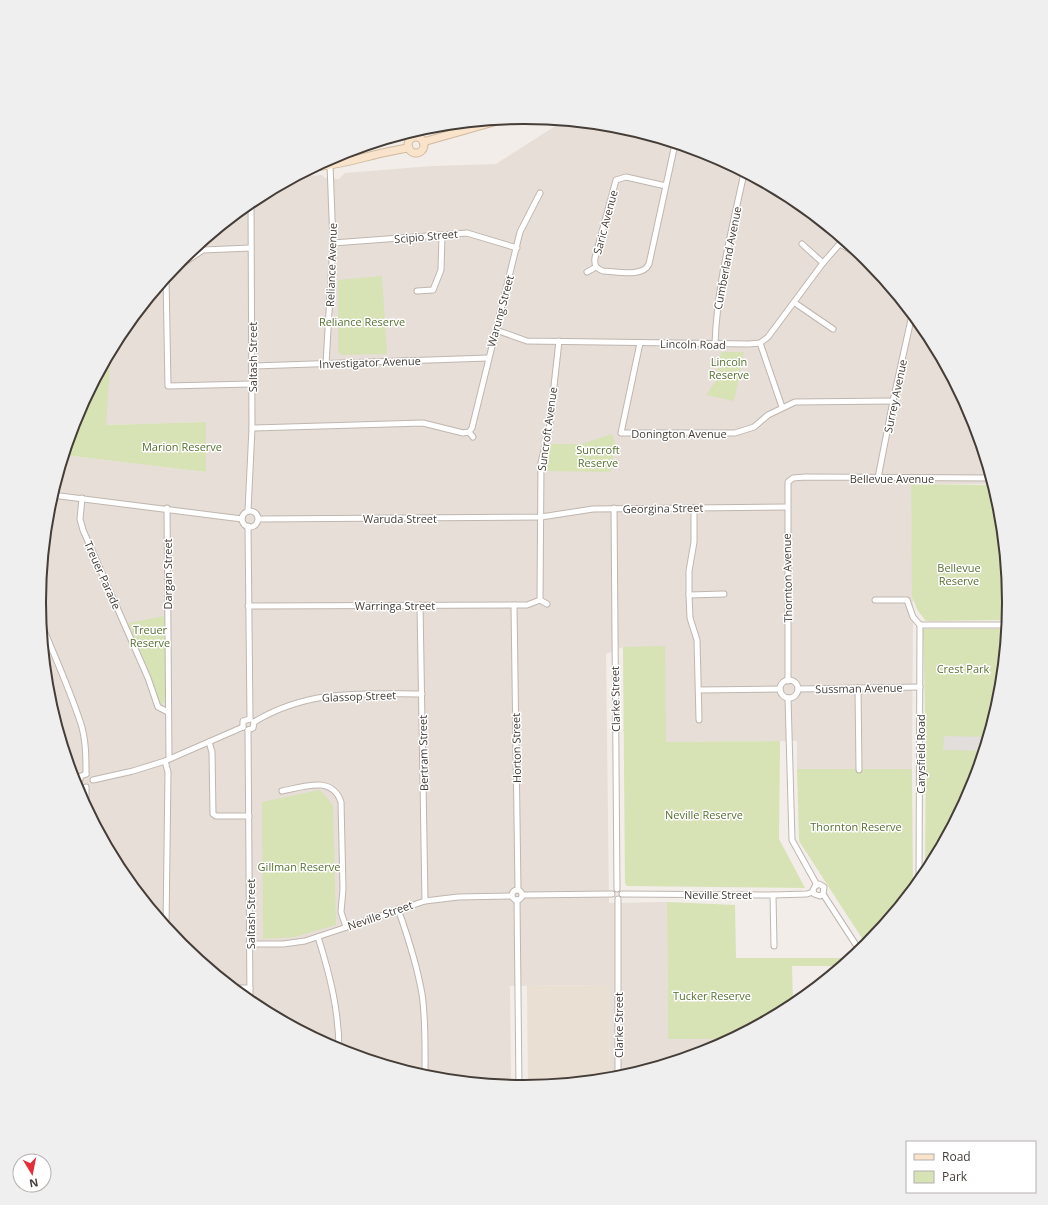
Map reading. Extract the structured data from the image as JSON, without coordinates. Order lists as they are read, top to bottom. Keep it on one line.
{"streets":{"street":["Saric Avenue","Scipio Street","Cumberland Avenue","Reliance Avenue","Warung Street","Lincoln Road","Saltash Street","Investigator Avenue","Surrey Avenue","Suncroft Avenue","Donington Avenue","Bellevue Avenue","Georgina Street","Waruda Street","Dargan Street","Treuer Parade","Thornton Avenue","Warringa Street","Sussman Avenue","Glassop Street","Clarke Street","Horton Street","Bertram Street","Carysfield Road","Neville Street"]},"crossings":[["Scipio Street","Reliance Avenue"],["Scipio Street","Warung Street"],["Cumberland Avenue","Lincoln Road"],["Reliance Avenue","Investigator Avenue"],["Warung Street","Lincoln Road"],["Warung Street","Investigator Avenue"],["Lincoln Road","Suncroft Avenue"],["Lincoln Road","Donington Avenue"],["Saltash Street","Investigator Avenue"],["Saltash Street","Waruda Street"],["Saltash Street","Neville Street"],["Surrey Avenue","Donington Avenue"],["Surrey Avenue","Bellevue Avenue"],["Suncroft Avenue","Georgina Street"],["Suncroft Avenue","Waruda Street"],["Bellevue Avenue","Thornton Avenue"],["Georgina Street","Waruda Street"],["Georgina Street","Thornton Avenue"],["Georgina Street","Clarke Street"],["Dargan Street","Treuer Parade"],["Thornton Avenue","Sussman Avenue"],["Warringa Street","Horton Street"],["Warringa Street","Bertram Street"],["Sussman Avenue","Carysfield Road"],["Glassop Street","Bertram Street"],["Clarke Street","Neville Street"],["Horton Street","Neville Street"],["Bertram Street","Neville Street"]],"parks":["Reliance Reserve","Lincoln Reserve","Marion Reserve","Suncroft Reserve","Bellevue Reserve","Treuer Reserve","Crest Park","Neville Reserve","Thornton Reserve","Gillman Reserve","Tucker Reserve"],"legend":["Road","Park"],"north":"bottom"}
